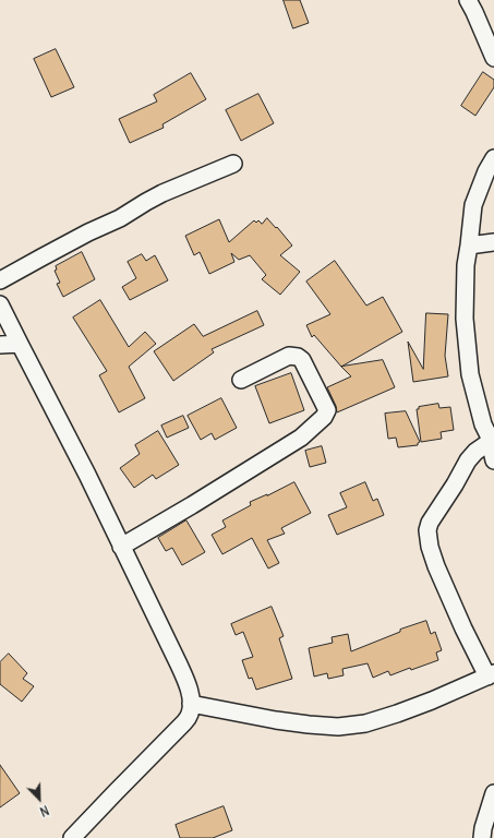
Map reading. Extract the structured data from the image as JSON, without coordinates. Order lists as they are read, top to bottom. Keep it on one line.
{"north":"bottom right"}
